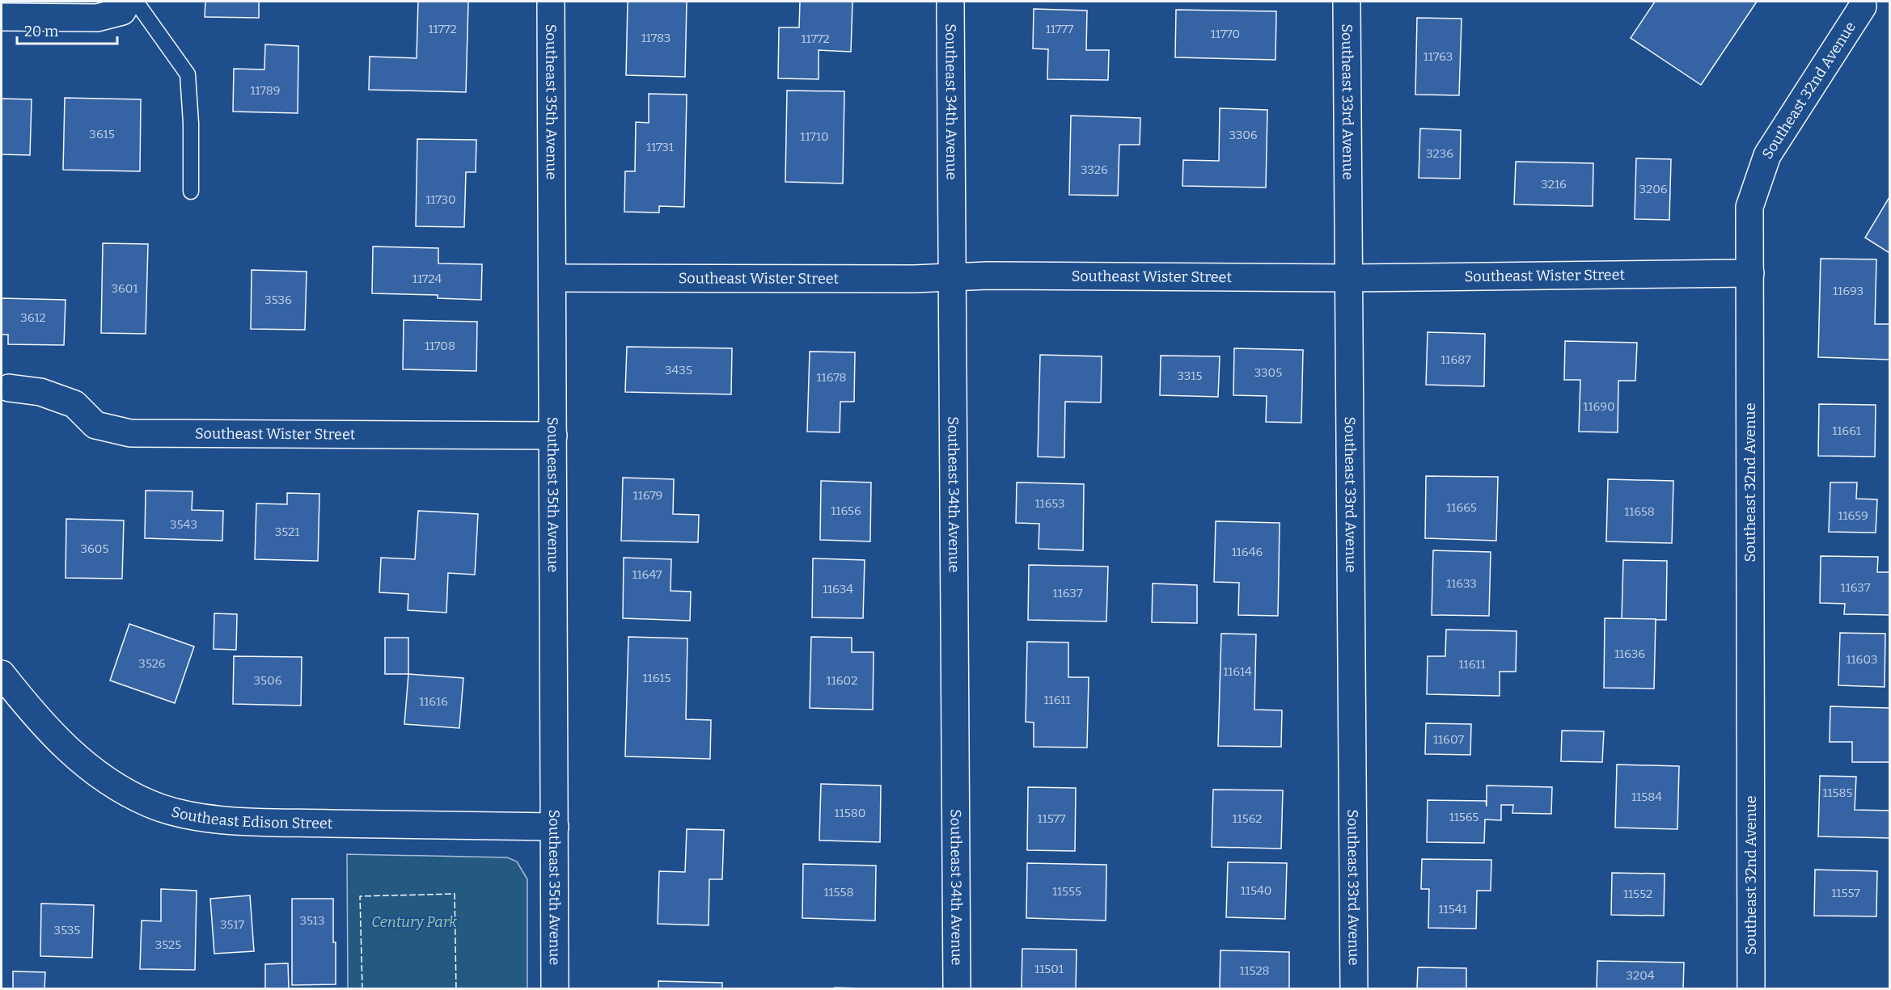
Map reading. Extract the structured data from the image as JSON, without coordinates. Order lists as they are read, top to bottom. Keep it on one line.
{"streets":{"street":["Southeast 32nd Avenue","Southeast 35th Avenue","Southeast 34th Avenue","Southeast 33rd Avenue","Southeast Wister Street","Southeast Edison Street"]},"crossings":[["Southeast 32nd Avenue","Southeast Wister Street"],["Southeast 35th Avenue","Southeast Wister Street"],["Southeast 35th Avenue","Southeast Edison Street"],["Southeast 34th Avenue","Southeast Wister Street"],["Southeast 33rd Avenue","Southeast Wister Street"]],"parks":["Century Park"],"house_numbers":["11772","11777","11770","11783","11772","11763","11789","3615","3306","11710","11731","3236","3326","3216","3206","11730","11724","3601","11693","3536","3612","11708","11687","3435","3305","3315","11678","11690","11661","11679","11653","11665","11656","11658","11659","3543","3521","3605","11646","11647","11633","11637","11634","11637","11636","11603","3526","11611","11614","11615","3506","11602","11611","11616","11607","11585","11584","11580","11565","11577","11562","11540","11555","11558","11557","11552","11541","3513","3517","3535","3525","11501","11528","3204"],"scale_bar":"20 m"}
